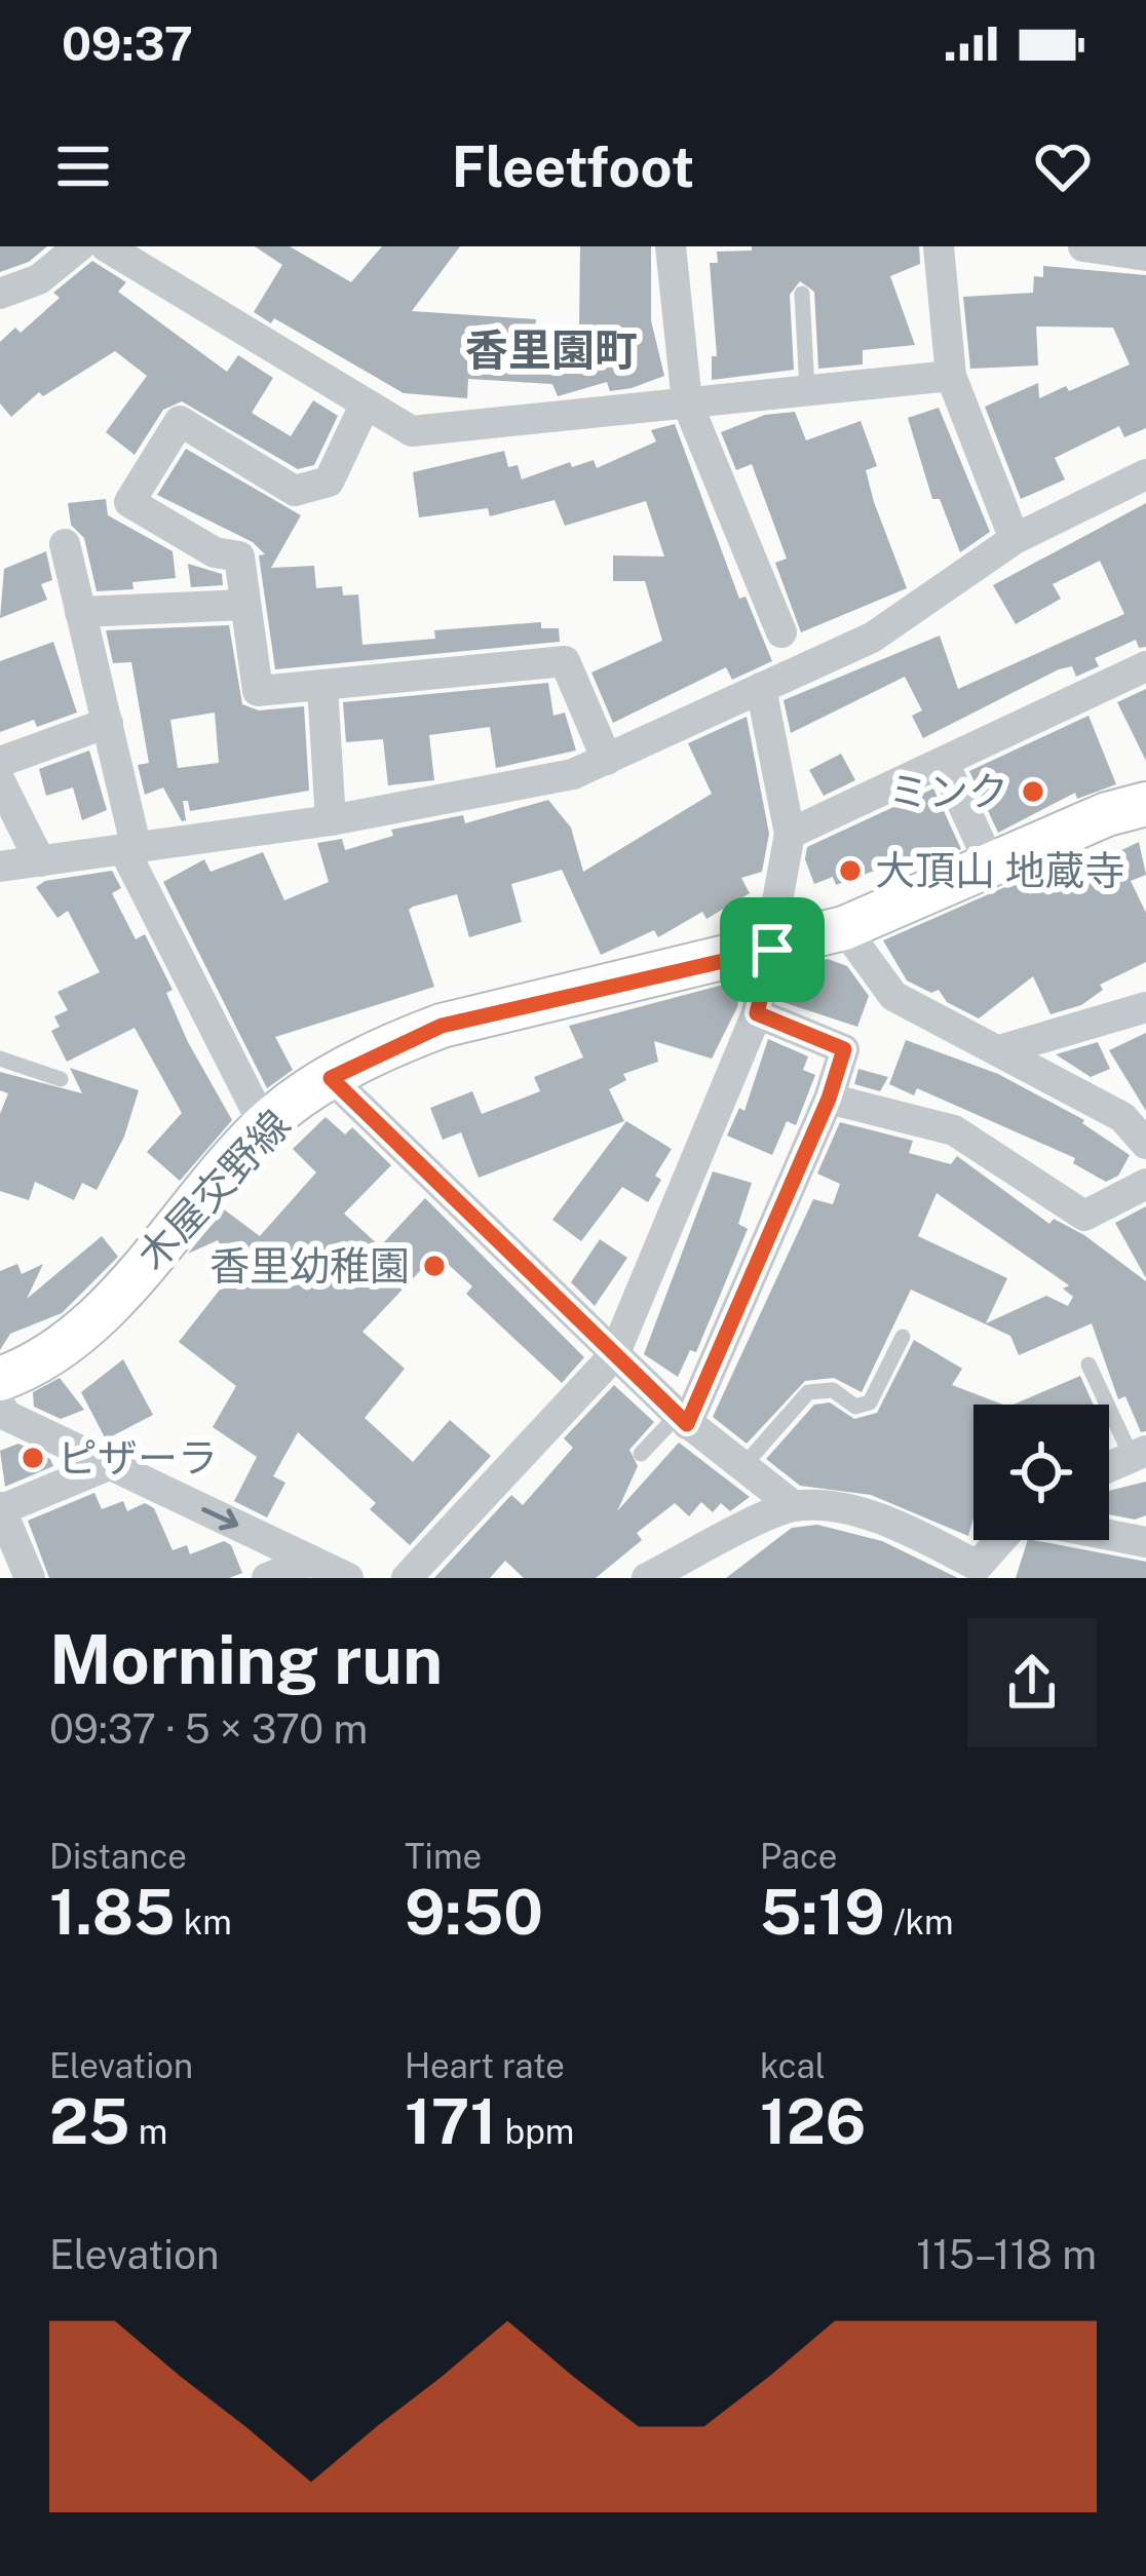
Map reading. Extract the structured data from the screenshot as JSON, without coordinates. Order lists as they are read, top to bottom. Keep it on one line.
{"streets":{"main road":["木屋交野線"]},"districts":["香里園町"],"places":["ミンク","大頂山 地蔵寺","香里幼稚園","ピザーラ"],"page":{"status":"09:37","header":"Fleetfoot","heading":["Morning run","09:37 · 5 × 370 m"],"stats":[["Distance","1.85 km"],["Time","9:50"],["Pace","5:19 /km"],["Elevation","25 m"],["Heart rate","171 bpm"],["kcal","126"]],"chart":["Elevation","115–118 m"]}}
